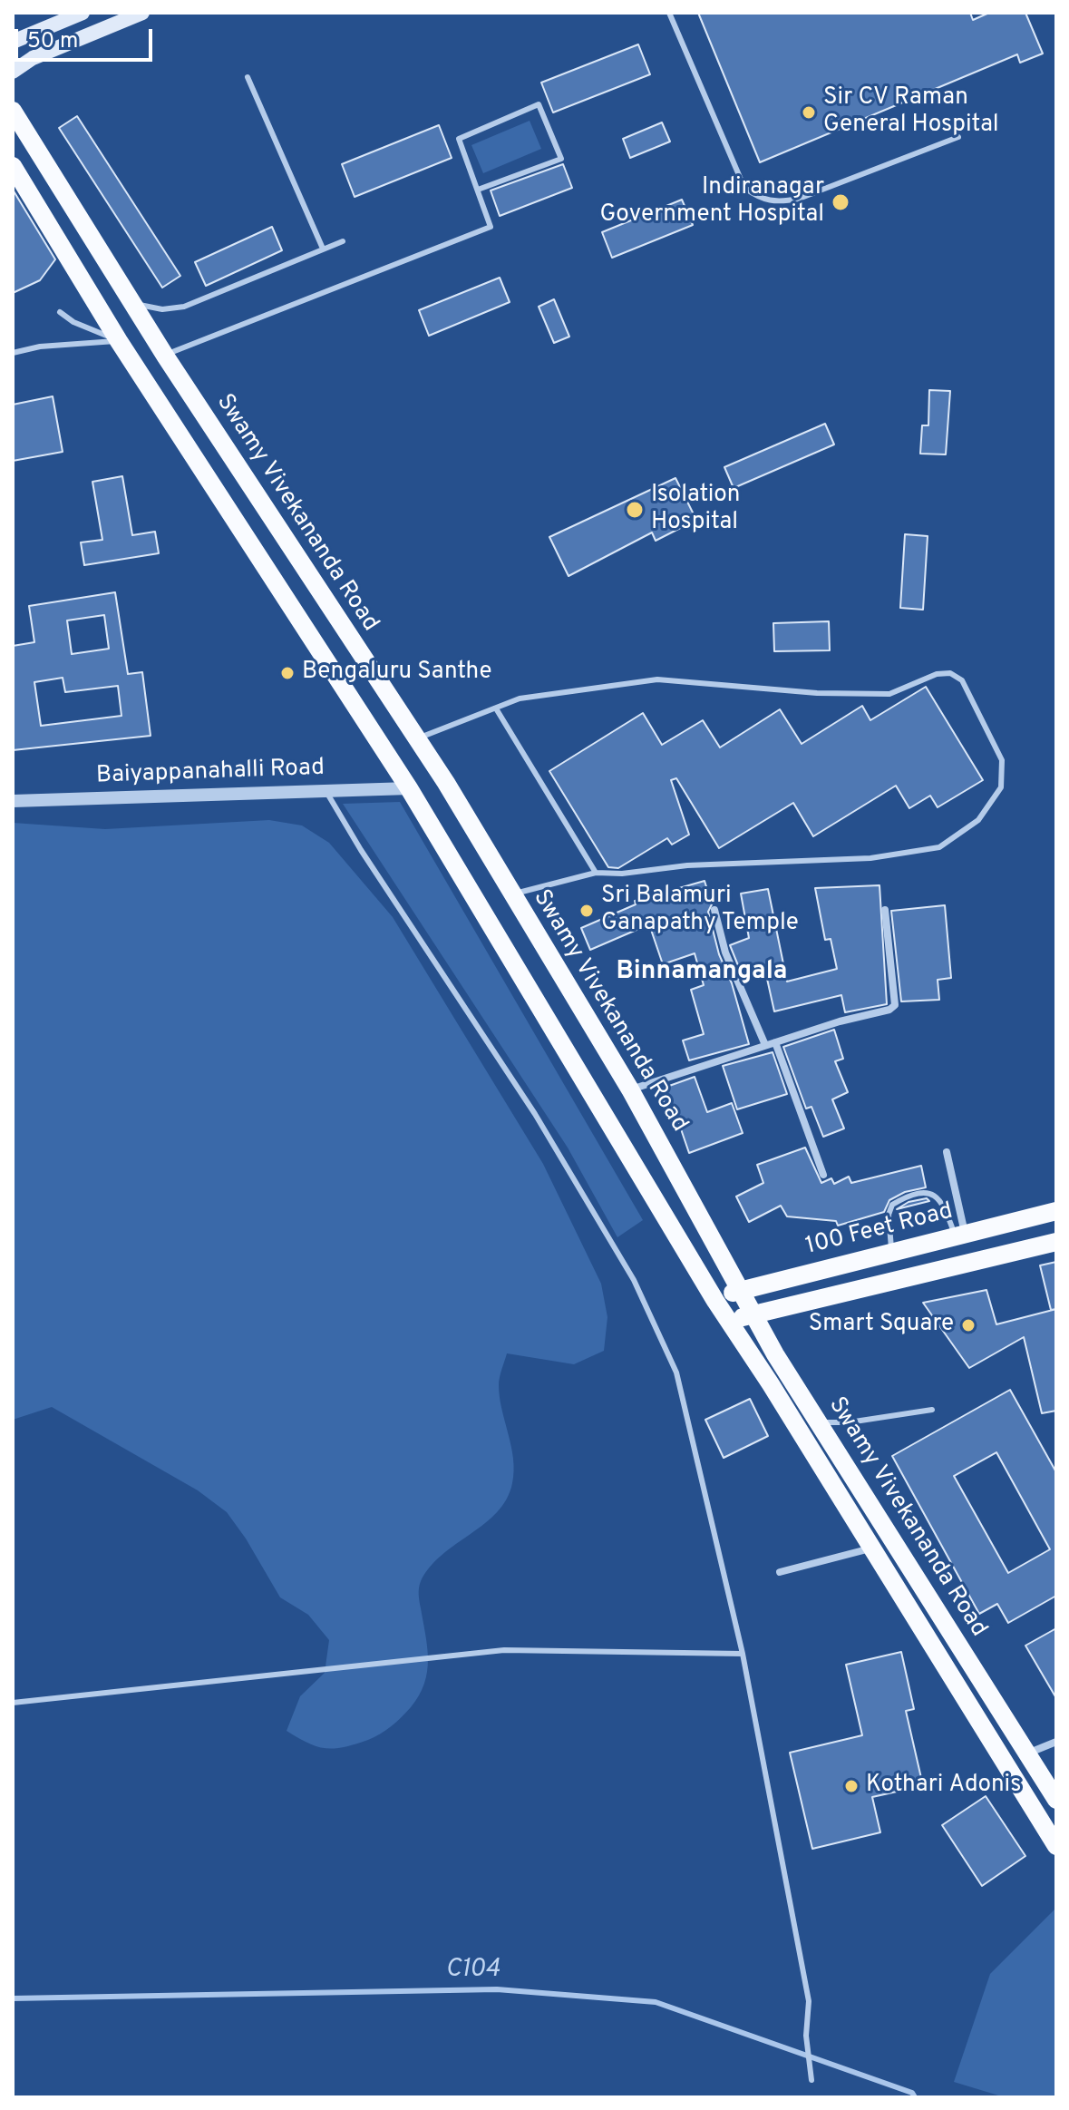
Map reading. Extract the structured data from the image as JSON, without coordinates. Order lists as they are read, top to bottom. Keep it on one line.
{"streets":{"main road":["Swamy Vivekananda Road","100 Feet Road"],"street":["Baiyappanahalli Road"]},"crossings":[["Swamy Vivekananda Road","Baiyappanahalli Road"],["Swamy Vivekananda Road","100 Feet Road"]],"districts":["Binnamangala"],"water":["C104"],"places":["Sir CV Raman General Hospital","Indiranagar Government Hospital","Isolation Hospital","Bengaluru Santhe","Sri Balamuri Ganapathy Temple","Smart Square","Kothari Adonis"],"scale_bar":"50 m"}
